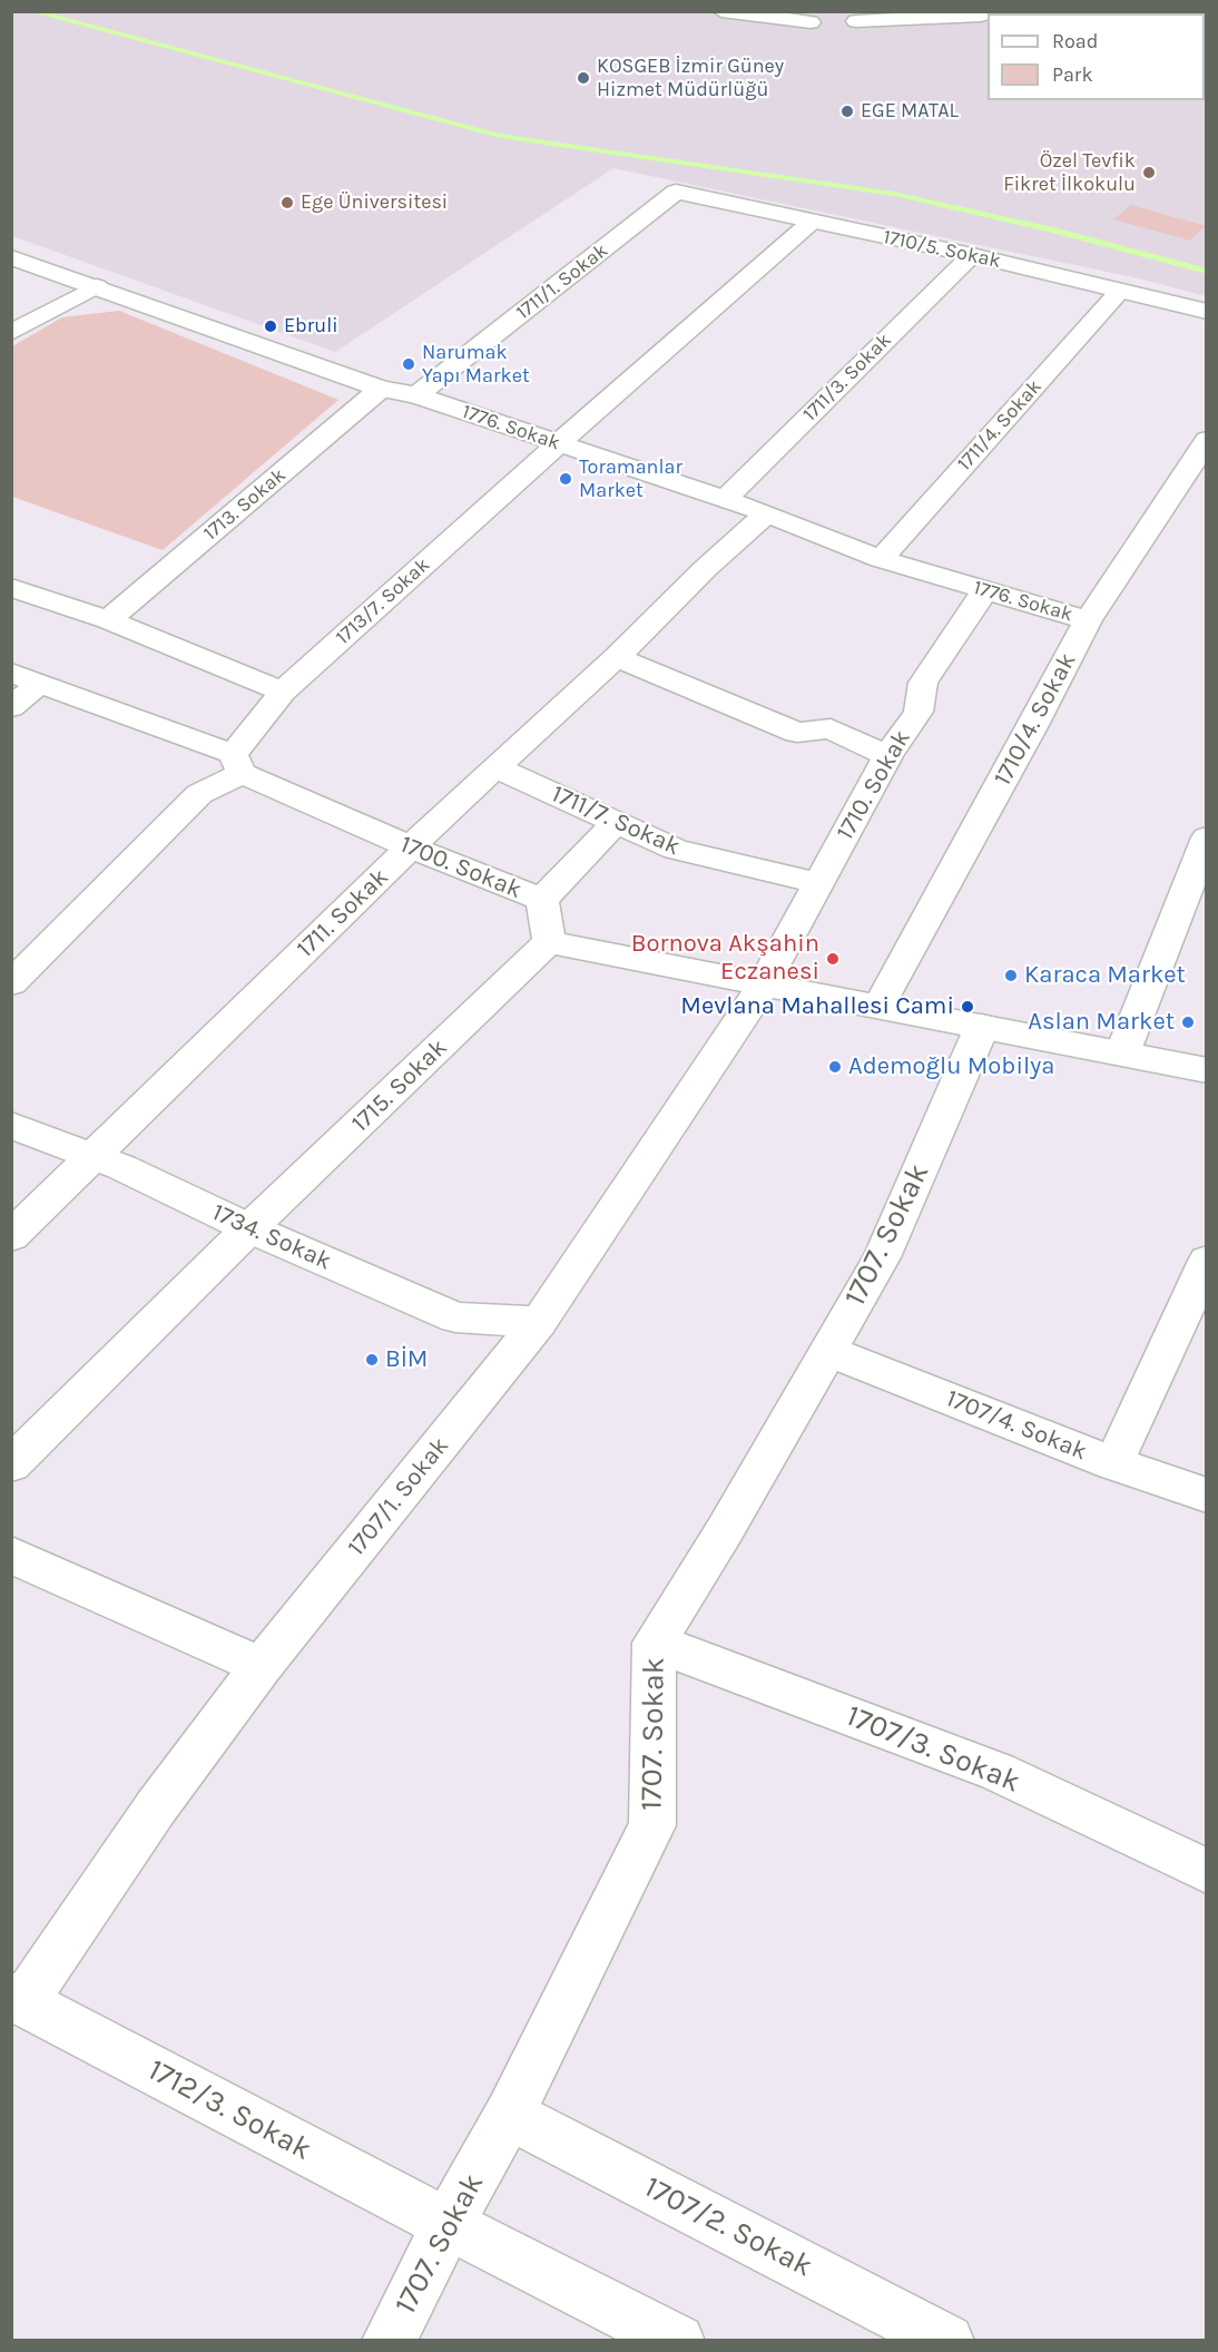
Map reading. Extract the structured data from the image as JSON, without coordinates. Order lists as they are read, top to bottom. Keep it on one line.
{"streets":{"street":["1710/5. Sokak","1711/1. Sokak","1711/3. Sokak","1711/4. Sokak","1776. Sokak","1713. Sokak","1713/7. Sokak","1710/4. Sokak","1710. Sokak","1711/7. Sokak","1700. Sokak","1711. Sokak","1715. Sokak","1707. Sokak","1734. Sokak","1707/4. Sokak","1707/1. Sokak","1707/3. Sokak","1712/3. Sokak","1707/2. Sokak"]},"crossings":[["1710/5. Sokak","1711/1. Sokak"],["1710/5. Sokak","1711/3. Sokak"],["1710/5. Sokak","1711/4. Sokak"],["1710/5. Sokak","1713/7. Sokak"],["1711/1. Sokak","1776. Sokak"],["1711/3. Sokak","1776. Sokak"],["1711/4. Sokak","1776. Sokak"],["1776. Sokak","1713. Sokak"],["1776. Sokak","1713/7. Sokak"],["1776. Sokak","1710/4. Sokak"],["1776. Sokak","1710. Sokak"],["1776. Sokak","1711. Sokak"],["1713/7. Sokak","1700. Sokak"],["1710. Sokak","1711/7. Sokak"],["1710. Sokak","1707/1. Sokak"],["1711/7. Sokak","1711. Sokak"],["1700. Sokak","1711. Sokak"],["1700. Sokak","1715. Sokak"],["1711. Sokak","1734. Sokak"],["1715. Sokak","1734. Sokak"],["1707. Sokak","1707/4. Sokak"],["1707. Sokak","1707/3. Sokak"],["1707. Sokak","1712/3. Sokak"],["1707. Sokak","1707/2. Sokak"],["1734. Sokak","1707/1. Sokak"],["1707/1. Sokak","1712/3. Sokak"]],"places":["KOSGEB İzmir Güney Hizmet Müdürlüğü","EGE MATAL","Özel Tevfik Fikret İlkokulu","Ege Üniversitesi","Ebruli","Narumak Yapı Market","Toramanlar Market","Bornova Akşahin Eczanesi","Karaca Market","Mevlana Mahallesi Cami","Aslan Market","Ademoğlu Mobilya","BİM"],"legend":["Road","Park"]}
